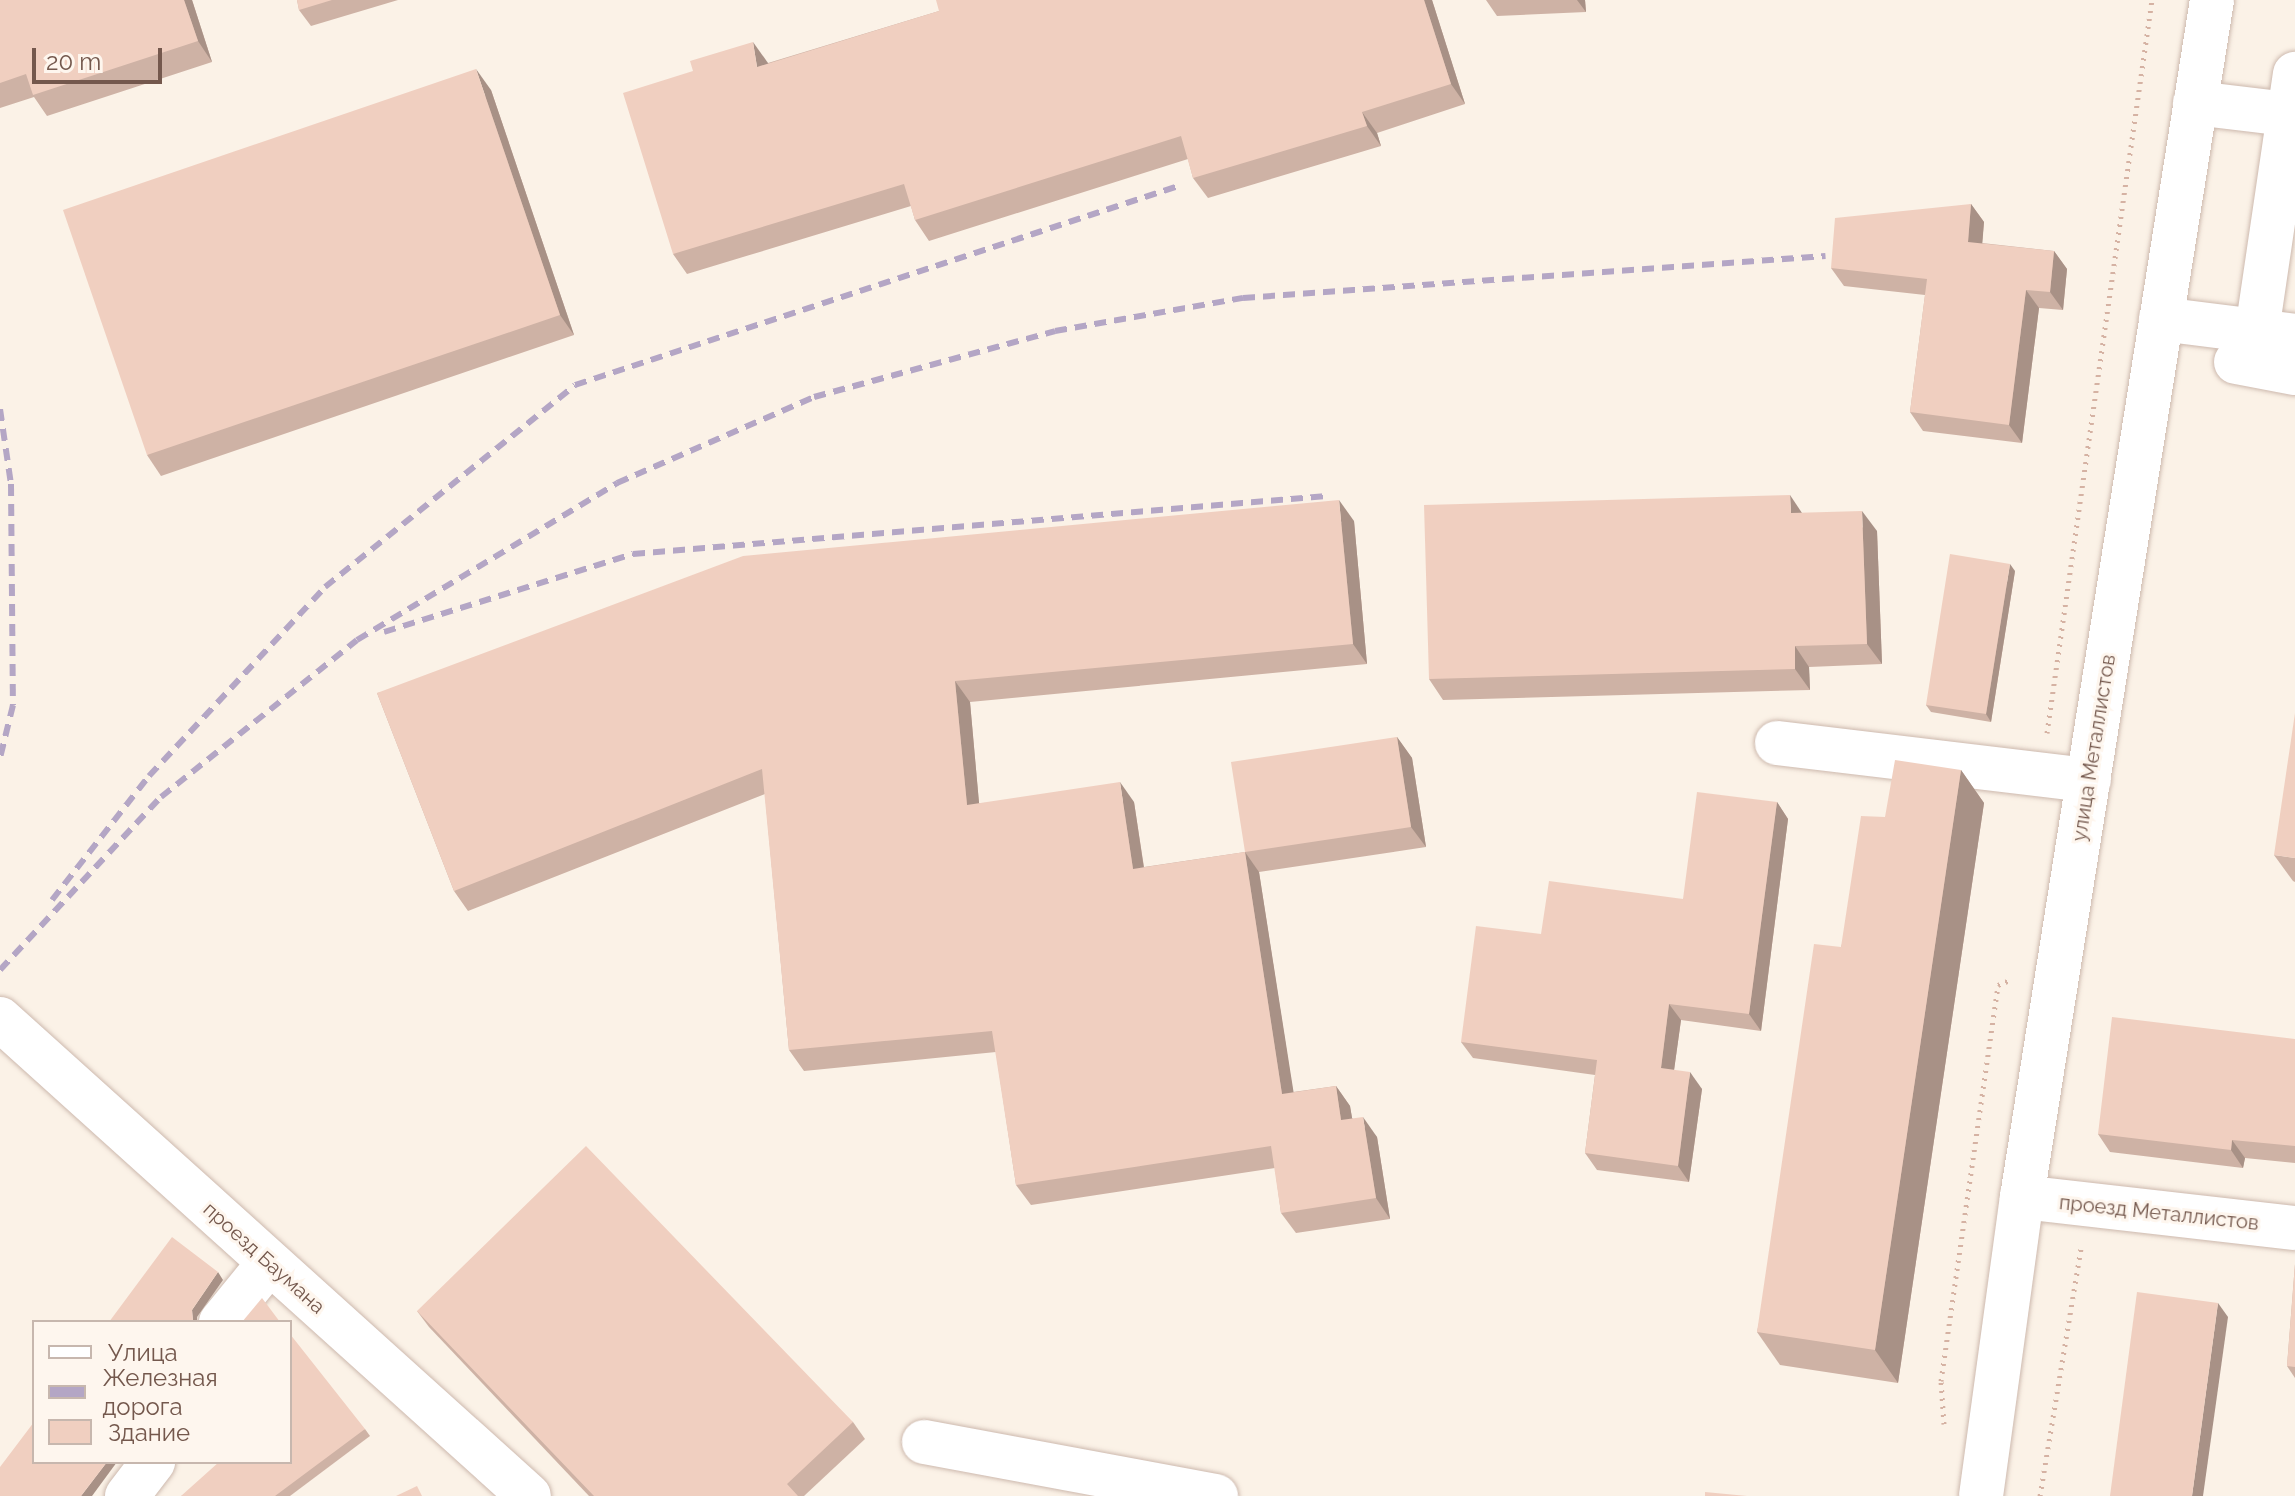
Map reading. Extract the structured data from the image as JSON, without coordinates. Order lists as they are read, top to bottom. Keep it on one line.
{"streets":{"street":["улица Металлистов","проезд Металлистов","проезд Баумана"]},"crossings":[["улица Металлистов","проезд Металлистов"]],"legend":["Улица","Железная дорога","Здание"],"scale_bar":"20 m"}
